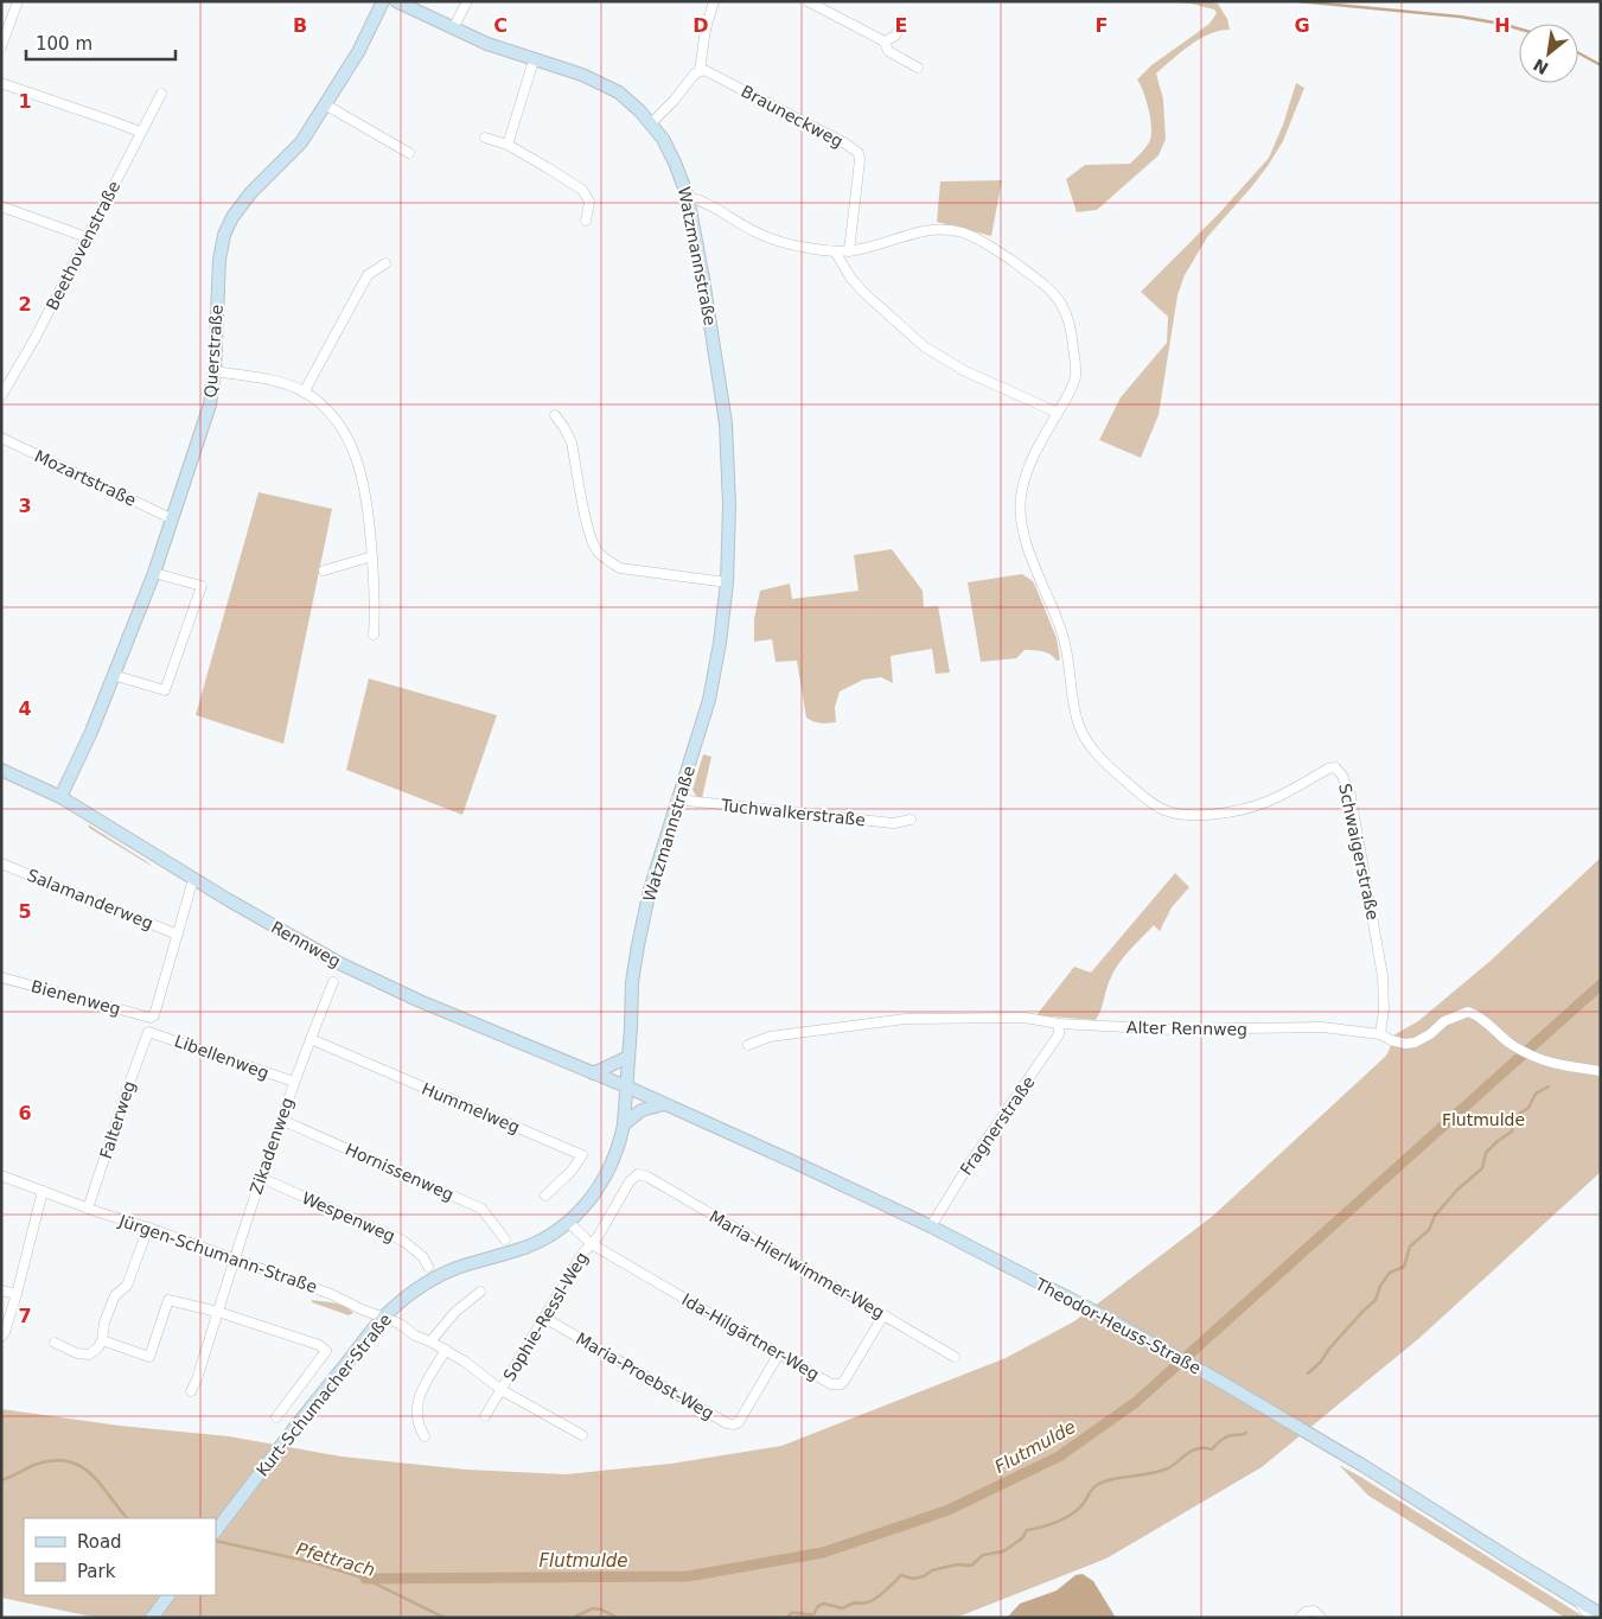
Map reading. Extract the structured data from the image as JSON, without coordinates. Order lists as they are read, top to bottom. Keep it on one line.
{"streets":{"main road":["Watzmannstraße","Querstraße","Rennweg","Theodor-Heuss-Straße","Kurt-Schumacher-Straße"],"street":["Brauneckweg","Beethovenstraße","Mozartstraße","Tuchwalkerstraße","Schwaigerstraße","Salamanderweg","Bienenweg","Alter Rennweg","Libellenweg","Hummelweg","Falterweg","Fragnerstraße","Zikadenweg","Hornissenweg","Wespenweg","Jürgen-Schumann-Straße","Maria-Hierlwimmer-Weg","Sophie-Ressl-Weg","Ida-Hilgärtner-Weg","Maria-Proebst-Weg"]},"crossings":[["Brauneckweg","Schwaigerstraße"],["Watzmannstraße","Tuchwalkerstraße"],["Watzmannstraße","Schwaigerstraße"],["Watzmannstraße","Rennweg"],["Watzmannstraße","Theodor-Heuss-Straße"],["Watzmannstraße","Kurt-Schumacher-Straße"],["Querstraße","Mozartstraße"],["Querstraße","Rennweg"],["Schwaigerstraße","Alter Rennweg"],["Salamanderweg","Bienenweg"],["Rennweg","Theodor-Heuss-Straße"],["Rennweg","Kurt-Schumacher-Straße"],["Alter Rennweg","Fragnerstraße"],["Libellenweg","Falterweg"],["Libellenweg","Zikadenweg"],["Hummelweg","Zikadenweg"],["Falterweg","Jürgen-Schumann-Straße"],["Fragnerstraße","Theodor-Heuss-Straße"],["Zikadenweg","Hornissenweg"],["Zikadenweg","Wespenweg"],["Zikadenweg","Jürgen-Schumann-Straße"],["Jürgen-Schumann-Straße","Sophie-Ressl-Weg"],["Jürgen-Schumann-Straße","Kurt-Schumacher-Straße"],["Maria-Hierlwimmer-Weg","Sophie-Ressl-Weg"],["Maria-Hierlwimmer-Weg","Ida-Hilgärtner-Weg"],["Sophie-Ressl-Weg","Ida-Hilgärtner-Weg"],["Sophie-Ressl-Weg","Maria-Proebst-Weg"],["Sophie-Ressl-Weg","Kurt-Schumacher-Straße"],["Theodor-Heuss-Straße","Kurt-Schumacher-Straße"],["Ida-Hilgärtner-Weg","Maria-Proebst-Weg"]],"water":["Flutmulde","Pfettrach"],"parks":["Flutmulde"],"legend":["Road","Park"],"scale_bar":"100 m","north":"bottom left","grid":{"columns":["B","C","D","E","F","G","H"],"rows":["1","2","3","4","5","6","7"]}}
